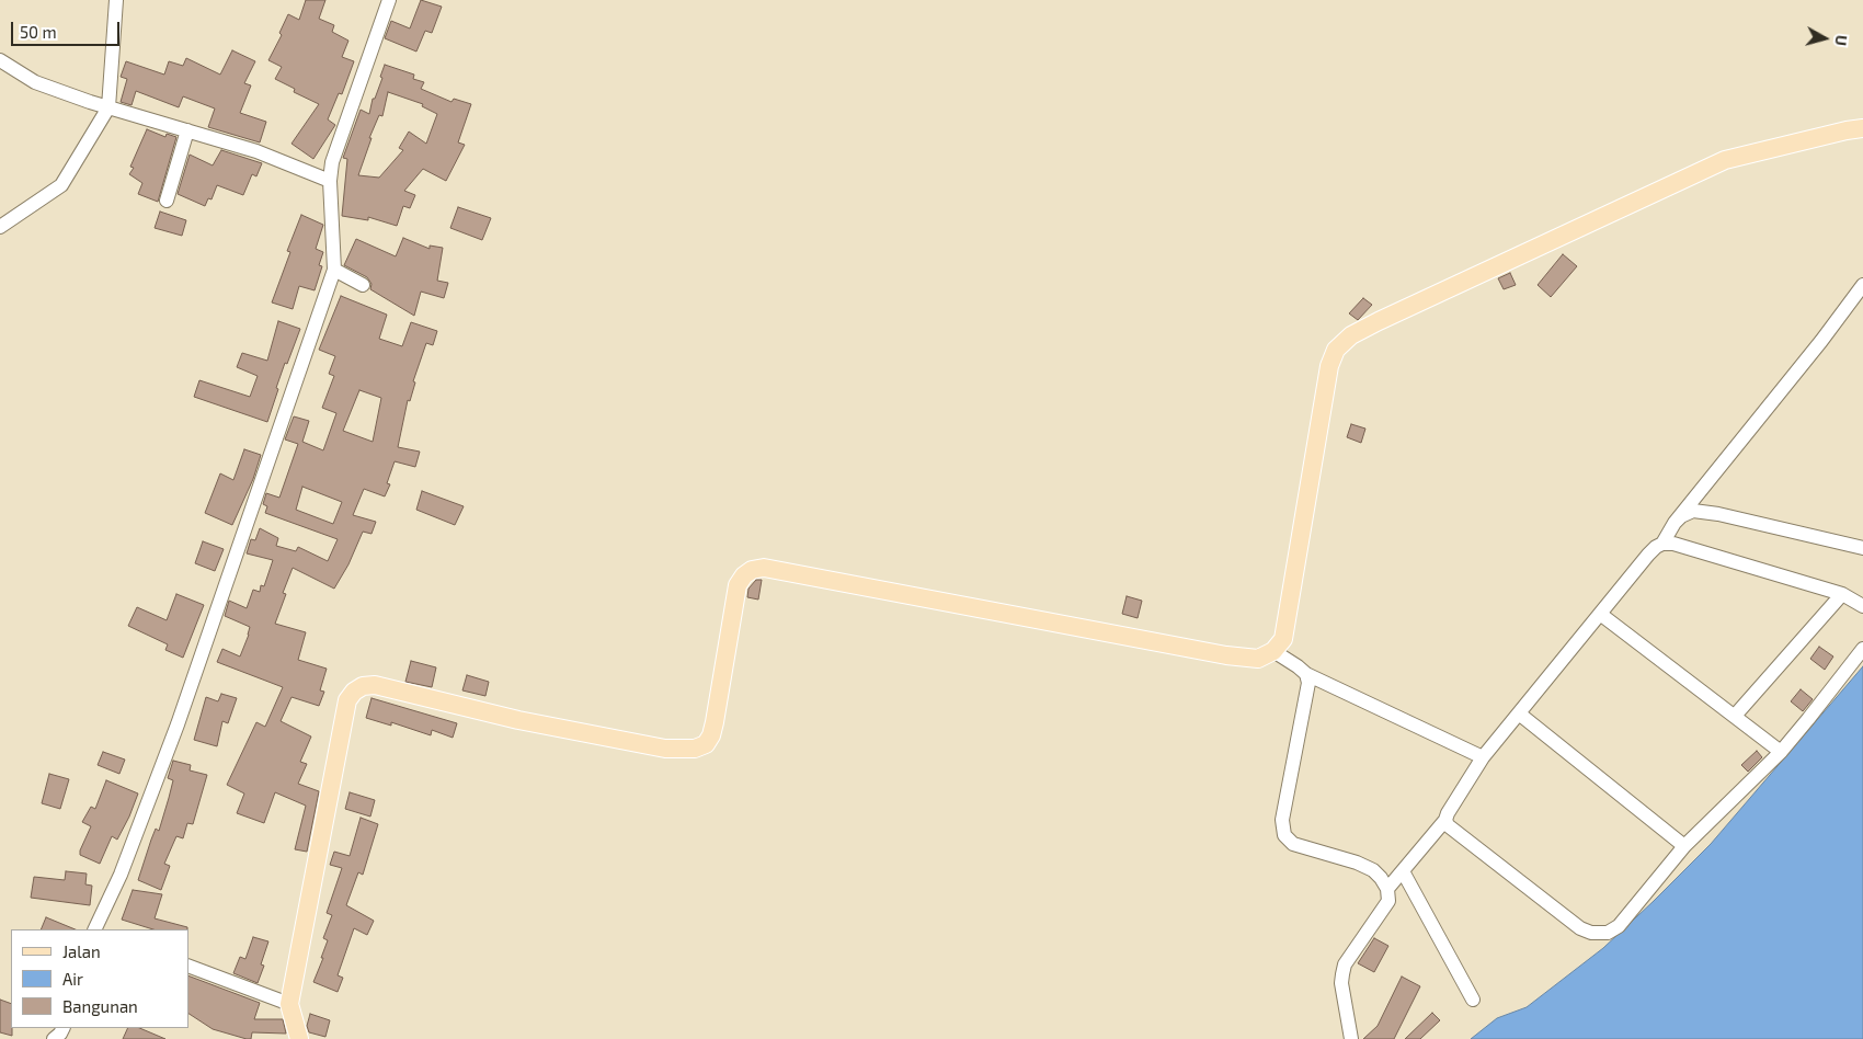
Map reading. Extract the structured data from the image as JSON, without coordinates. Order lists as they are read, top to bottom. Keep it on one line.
{"legend":["Jalan","Air","Bangunan"],"scale_bar":"50 m","north":"right"}
